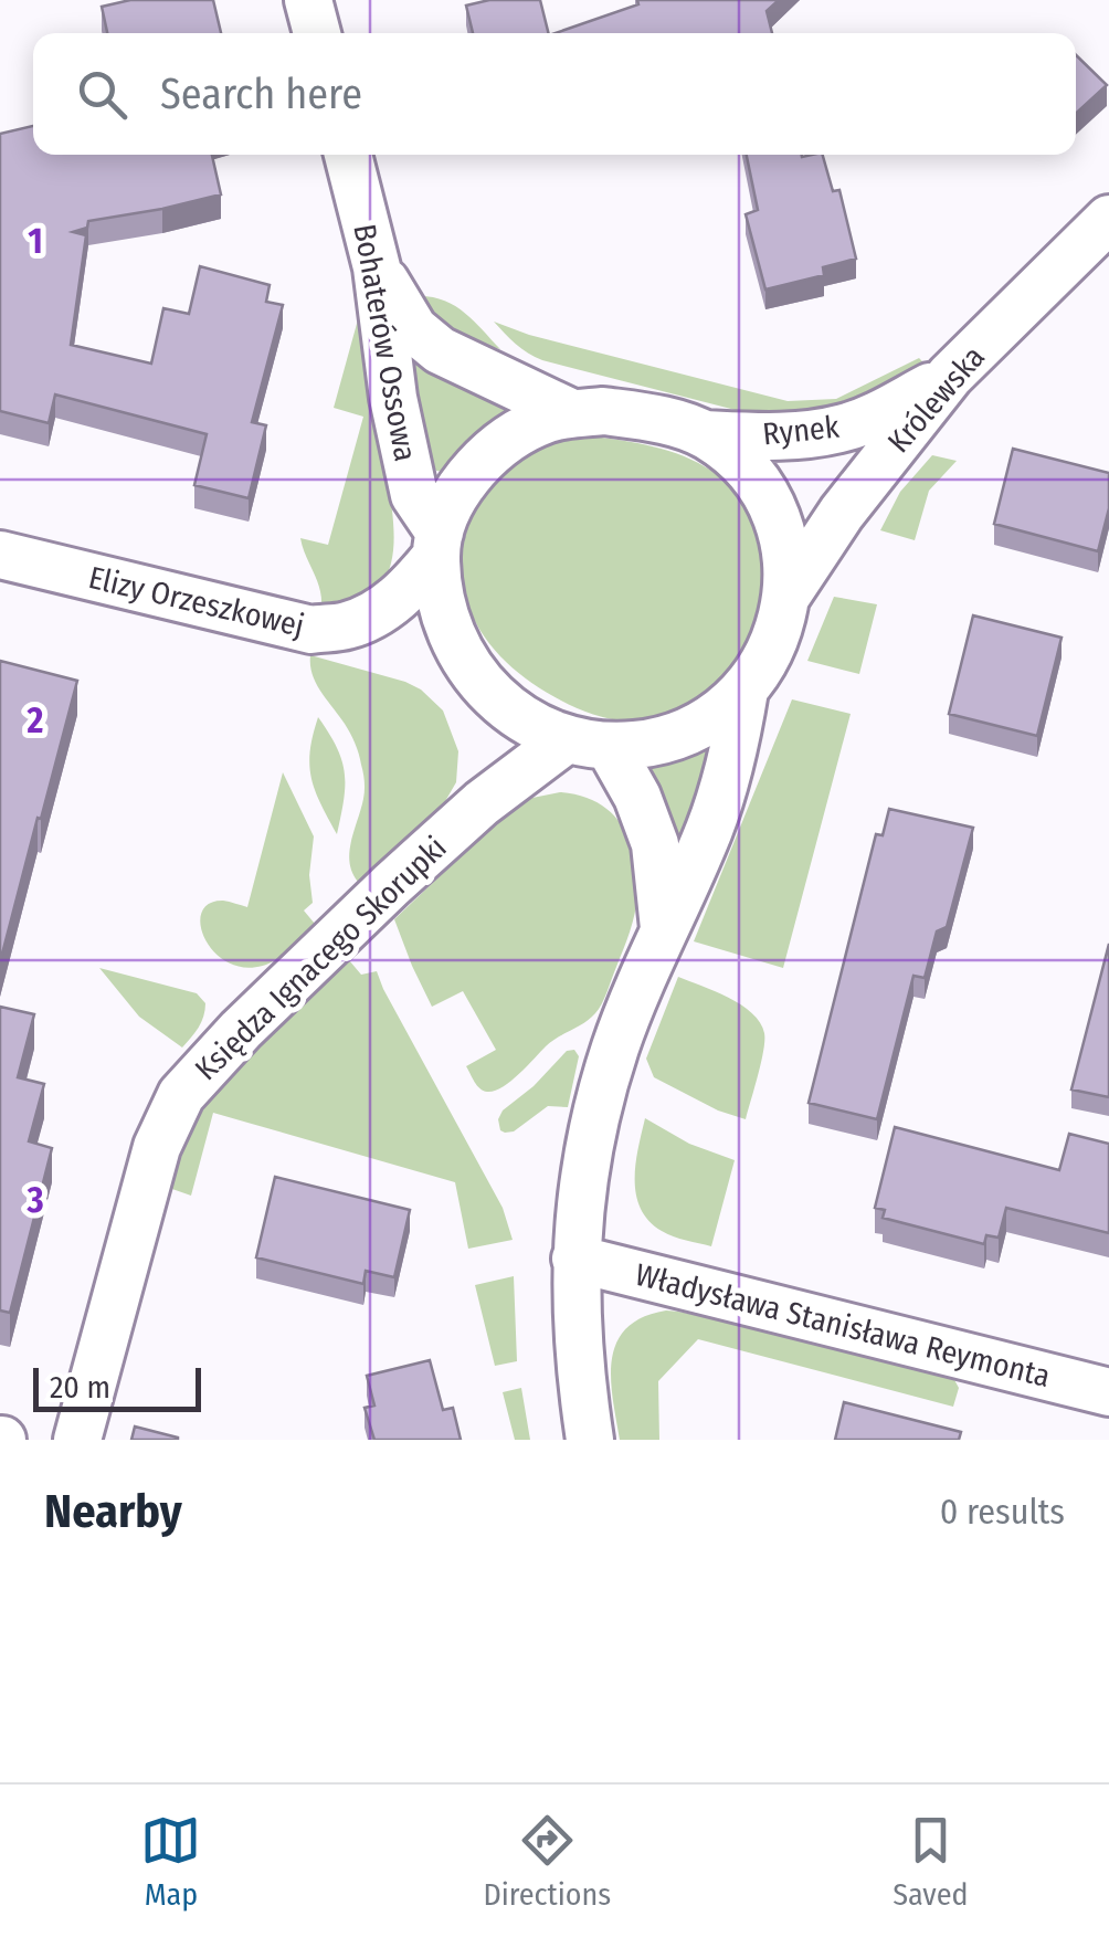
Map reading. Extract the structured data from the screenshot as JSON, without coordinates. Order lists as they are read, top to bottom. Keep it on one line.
{"streets":{"street":["Bohaterów Ossowa","Królewska","Rynek","Elizy Orzeszkowej","Księdza Ignacego Skorupki","Władysława Stanisława Reymonta"]},"crossings":[["Bohaterów Ossowa","Królewska"],["Bohaterów Ossowa","Rynek"],["Bohaterów Ossowa","Elizy Orzeszkowej"],["Bohaterów Ossowa","Księdza Ignacego Skorupki"],["Królewska","Rynek"],["Królewska","Elizy Orzeszkowej"],["Królewska","Księdza Ignacego Skorupki"],["Rynek","Elizy Orzeszkowej"],["Rynek","Księdza Ignacego Skorupki"],["Elizy Orzeszkowej","Księdza Ignacego Skorupki"]],"scale_bar":"20 m","page":{"search":"Search here","scale":"20 m","heading":["Nearby","0 results"],"nav":["Map","Directions","Saved"]},"grid":{"rows":["1","2","3"]}}
